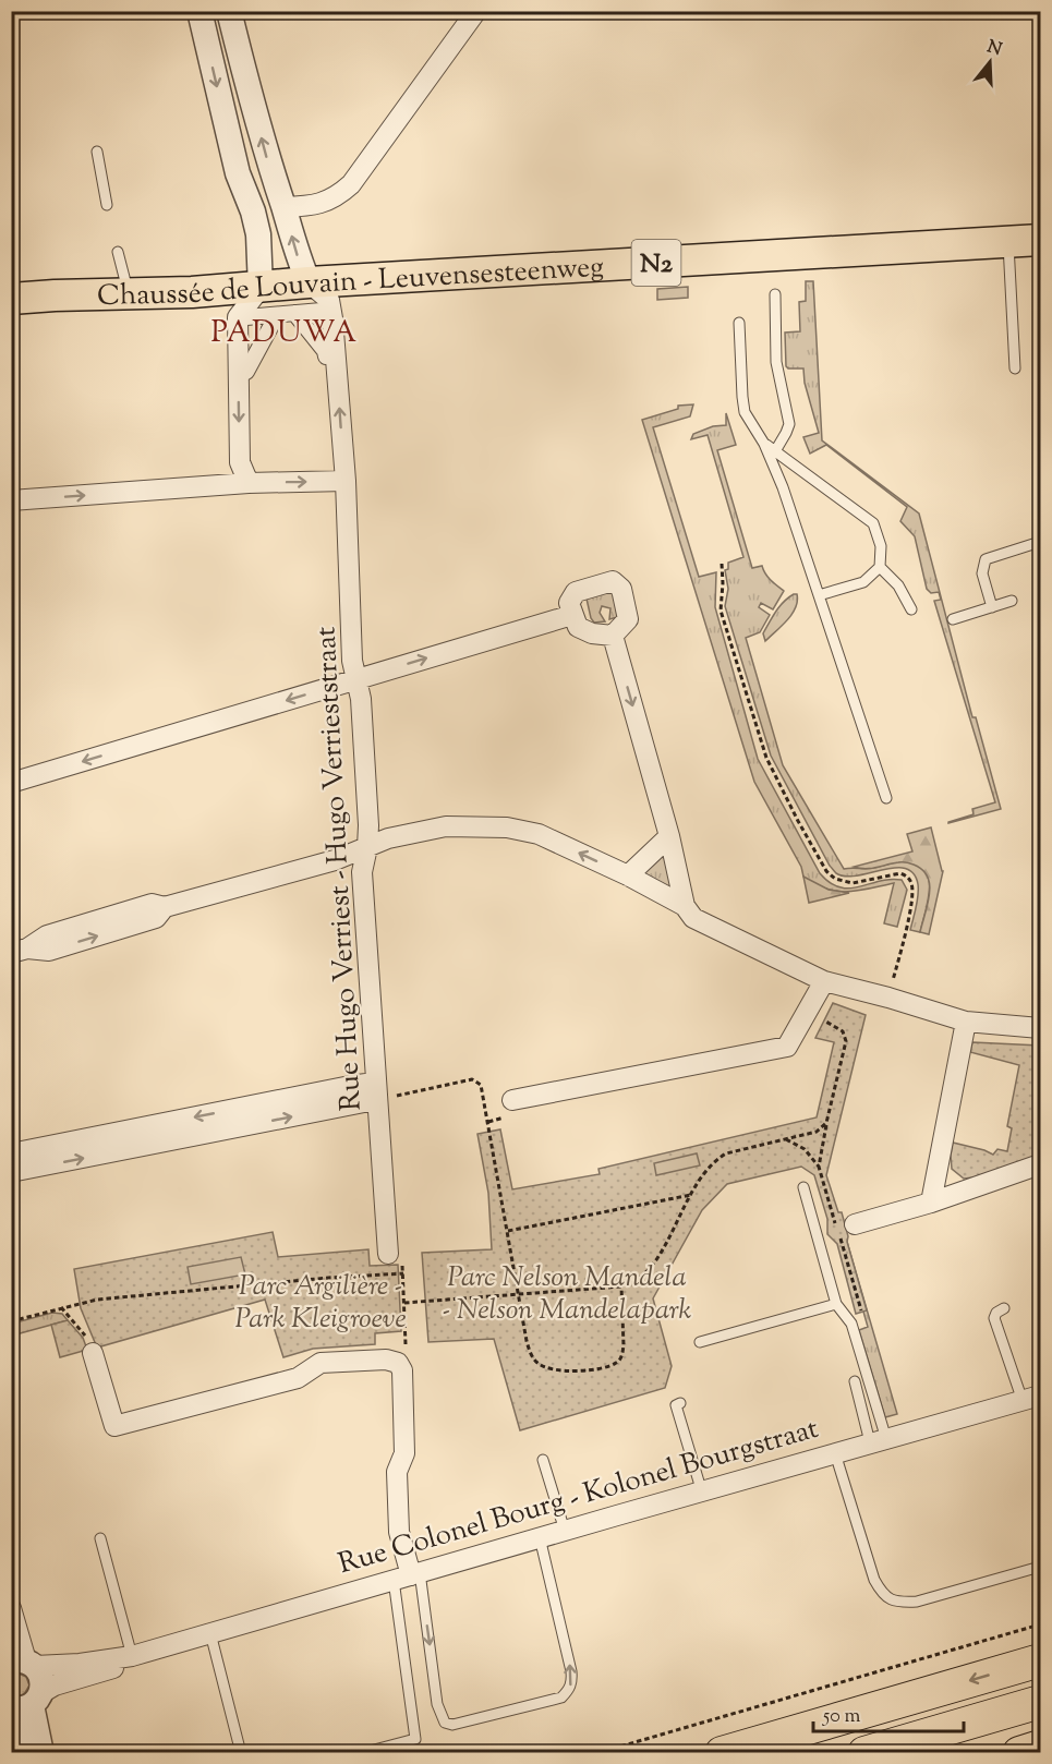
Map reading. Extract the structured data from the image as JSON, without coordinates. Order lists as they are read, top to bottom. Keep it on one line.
{"streets":{"main road":["N2","Chaussée de Louvain - Leuvensesteenweg"],"street":["Rue Hugo Verriest - Hugo Verrieststraat","Rue Colonel Bourg - Kolonel Bourgstraat"]},"crossings":[["Chaussée de Louvain - Leuvensesteenweg","Rue Hugo Verriest - Hugo Verrieststraat"]],"districts":["PADUWA"],"parks":["Parc Nelson Mandela - Nelson Mandelapark","Parc Argilière - Park Kleigroeve"],"scale_bar":"50 m","north":"top"}
